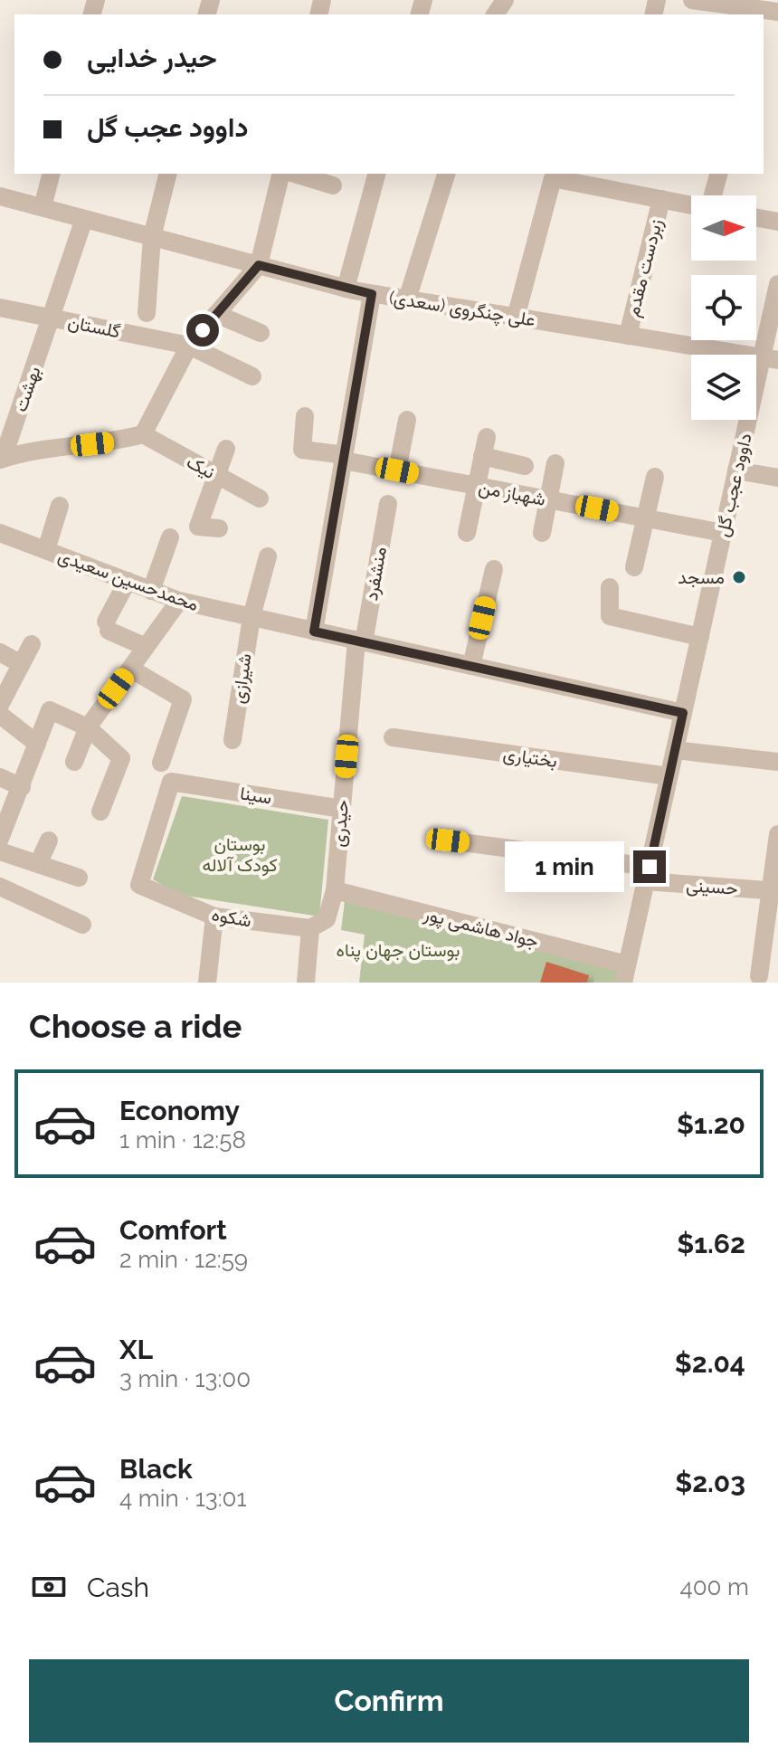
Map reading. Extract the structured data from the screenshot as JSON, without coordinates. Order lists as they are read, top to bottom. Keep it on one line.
{"streets":{"street":["زبردست مقدم","علی چنگروی (سعدی)","گلستان","بهشت","نیک","داوود عجب گل","شهباز من","منشفرد","محمدحسین سعیدی","شیرازی","بختیاری","سینا","حیدری","حسینی","شکوه","جواد هاشمی پور"]},"crossings":[["زبردست مقدم","علی چنگروی (سعدی)"],["علی چنگروی (سعدی)","بهشت"],["علی چنگروی (سعدی)","داوود عجب گل"],["گلستان","بهشت"],["داوود عجب گل","شهباز من"],["داوود عجب گل","محمدحسین سعیدی"],["داوود عجب گل","بختیاری"],["داوود عجب گل","حسینی"],["داوود عجب گل","جواد هاشمی پور"],["منشفرد","محمدحسین سعیدی"],["منشفرد","حیدری"],["محمدحسین سعیدی","شیرازی"],["محمدحسین سعیدی","حیدری"],["سینا","حیدری"],["سینا","شکوه"],["حیدری","شکوه"],["حیدری","جواد هاشمی پور"]],"parks":["بوستان کودک آلاله","بوستان جهان پناه"],"places":["مسجد"],"north":"right","page":{"banner":["حیدر خدایی","داوود عجب گل"],"bubble":"1 min","heading":"Choose a ride","list":[{"name":"Economy","note":"1 min · 12:58","value":"$1.20"},{"name":"Comfort","note":"2 min · 12:59","value":"$1.62"},{"name":"XL","note":"3 min · 13:00","value":"$2.04"},{"name":"Black","note":"4 min · 13:01","value":"$2.03"}],"pay":["Cash","400 m"],"buttons":"Confirm"}}
